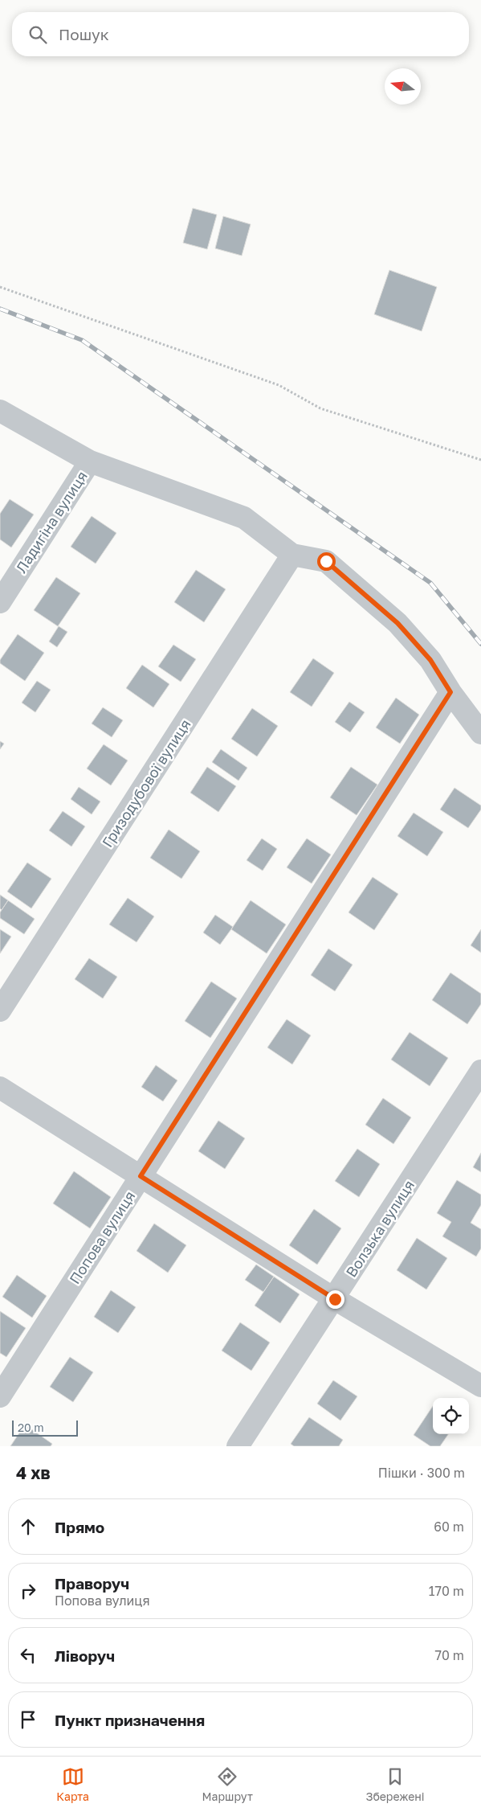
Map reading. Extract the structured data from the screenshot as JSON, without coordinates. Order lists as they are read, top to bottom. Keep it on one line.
{"streets":{"street":["Ладигіна вулиця","Гризодубової вулиця","Волзька вулиця","Попова вулиця"]},"scale_bar":"20 m","north":"left","page":{"search":"Пошук","scale":"20 m","heading":["4 хв","Пішки · 300 m"],"list":[["Прямо","60 m"],["Праворуч","Попова вулиця","170 m"],["Ліворуч","70 m"],"Пункт призначення"],"nav":["Карта","Маршрут","Збережені"]}}
